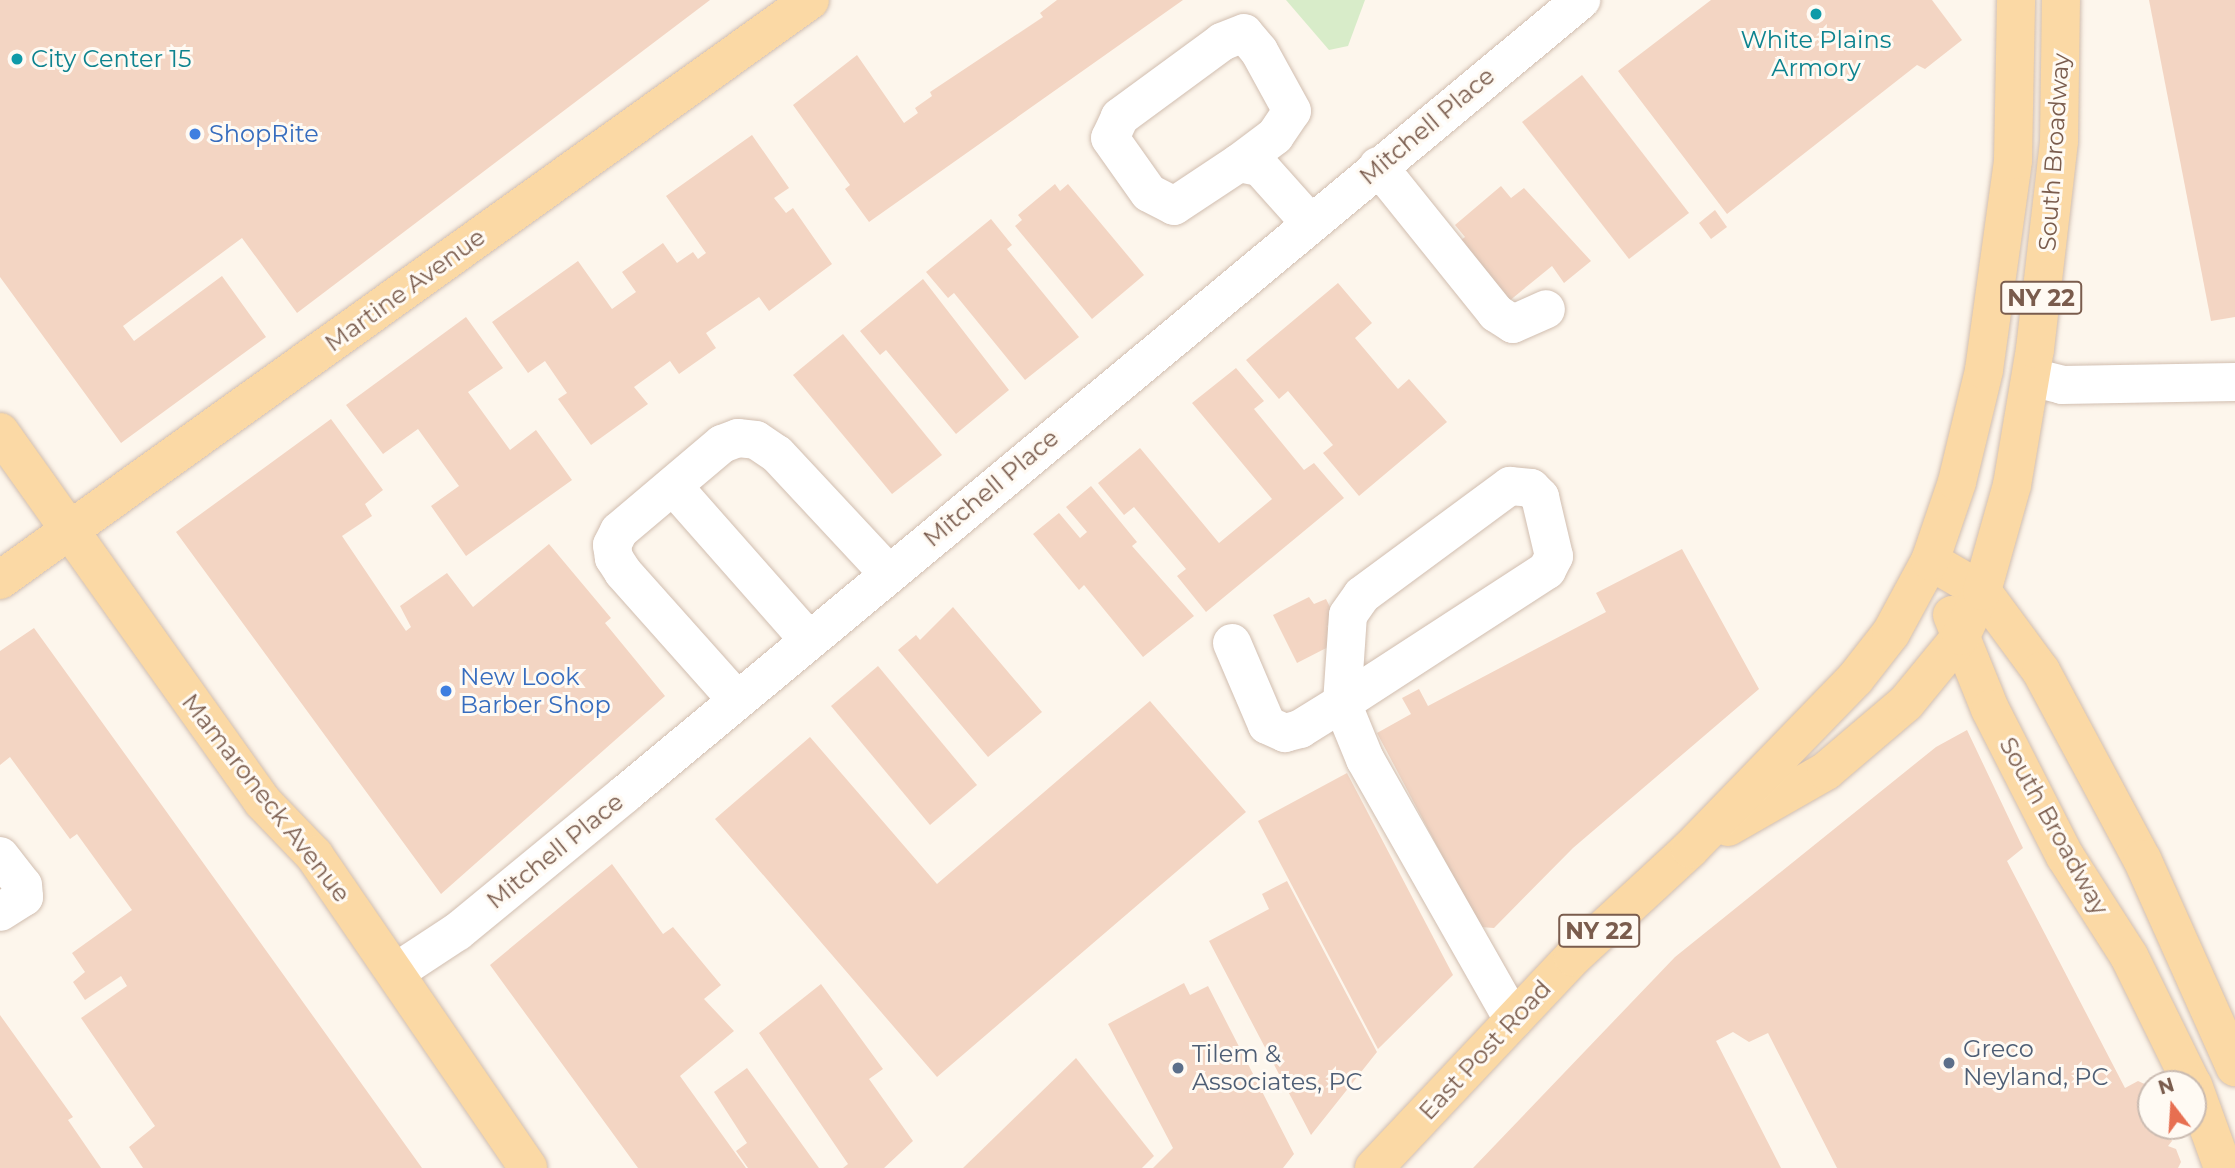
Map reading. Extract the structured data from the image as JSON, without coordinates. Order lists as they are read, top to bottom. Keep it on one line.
{"streets":{"main road":["South Broadway","Martine Avenue","NY 22","Mamaroneck Avenue","East Post Road"],"street":["Mitchell Place"]},"crossings":[["Mitchell Place","Mamaroneck Avenue"],["South Broadway","East Post Road"],["Martine Avenue","Mamaroneck Avenue"]],"places":["White Plains Armory","City Center 15","ShopRite","New Look Barber Shop","Greco Neyland, PC","Tilem & Associates, PC"],"north":"top"}
